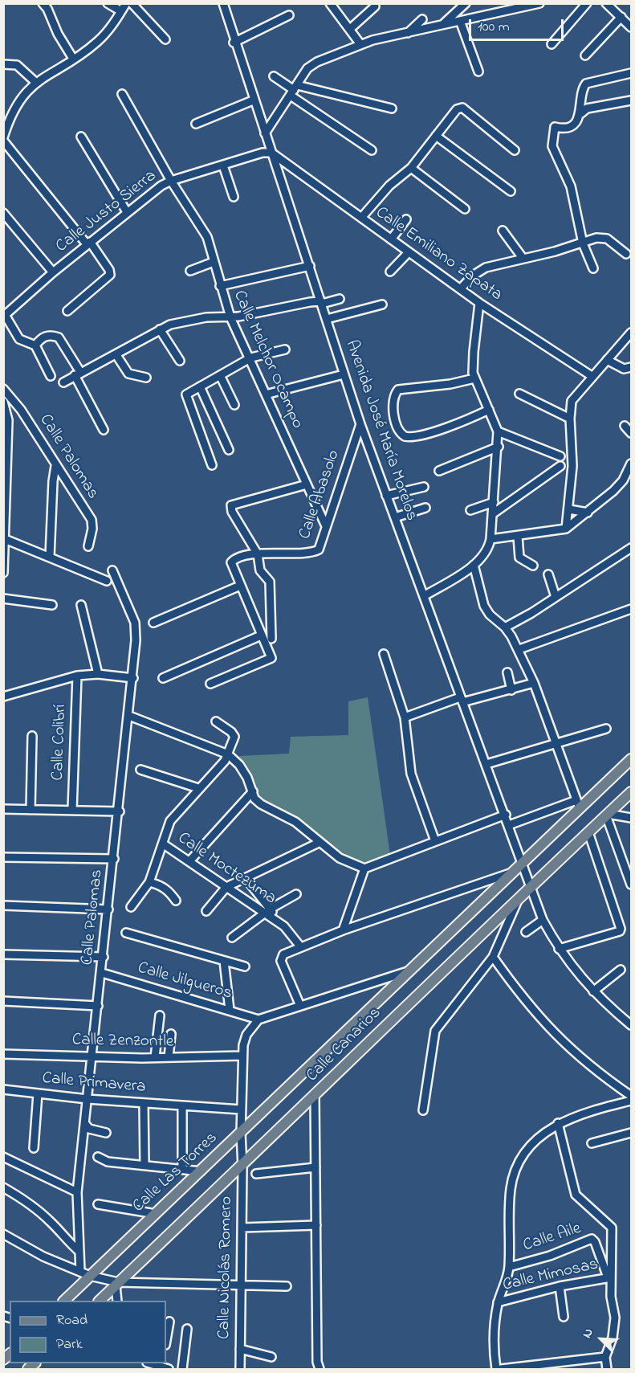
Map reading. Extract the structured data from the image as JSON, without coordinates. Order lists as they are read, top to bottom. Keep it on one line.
{"streets":{"main road":["Calle Canarios","Calle Las Torres"],"street":["Calle Justo Sierra","Calle Emiliano Zapata","Calle Melchor Ocampo","Avenida José María Morelos","Calle Palomas","Calle Abasolo","Calle Colibrí","Calle Moctezuma","Calle Jilgueros","Calle Zenzontle","Calle Primavera","Calle Aile","Calle Nicolás Romero","Calle Mimosas"]},"crossings":[["Calle Justo Sierra","Calle Emiliano Zapata"],["Calle Justo Sierra","Calle Melchor Ocampo"],["Calle Justo Sierra","Avenida José María Morelos"],["Calle Emiliano Zapata","Avenida José María Morelos"],["Calle Melchor Ocampo","Calle Abasolo"],["Avenida José María Morelos","Calle Abasolo"],["Avenida José María Morelos","Calle Canarios"],["Calle Palomas","Calle Jilgueros"],["Calle Palomas","Calle Zenzontle"],["Calle Palomas","Calle Primavera"],["Calle Canarios","Calle Las Torres"],["Calle Aile","Calle Mimosas"]],"legend":["Road","Park"],"scale_bar":"100 m","north":"top left"}
